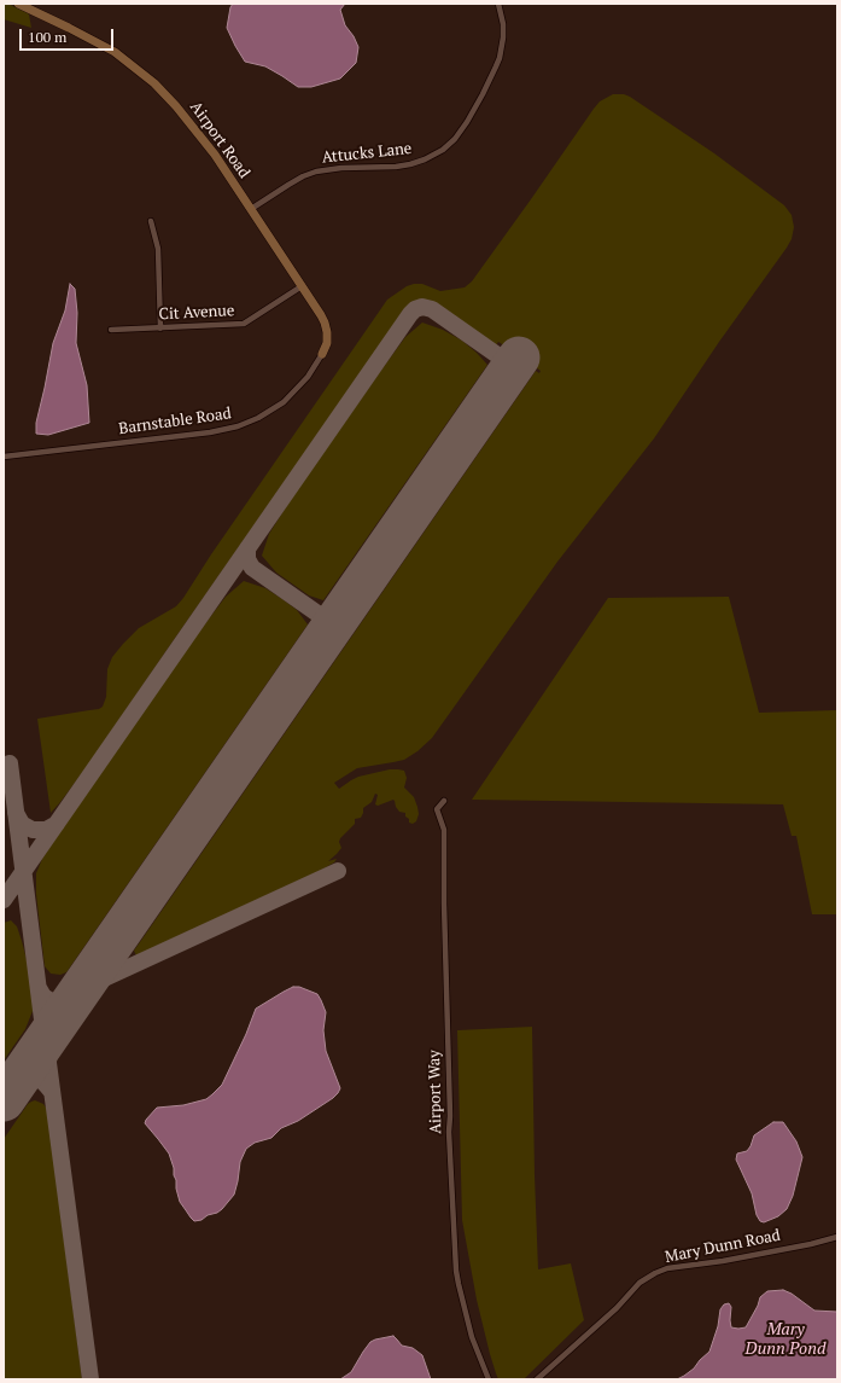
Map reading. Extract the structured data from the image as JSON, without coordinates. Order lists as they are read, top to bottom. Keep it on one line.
{"streets":{"street":["Airport Road","Attucks Lane","Cit Avenue","Barnstable Road","Airport Way","Mary Dunn Road"]},"crossings":[["Airport Road","Attucks Lane"],["Airport Road","Cit Avenue"],["Airport Road","Barnstable Road"]],"water":["Mary Dunn Pond"],"scale_bar":"100 m"}
